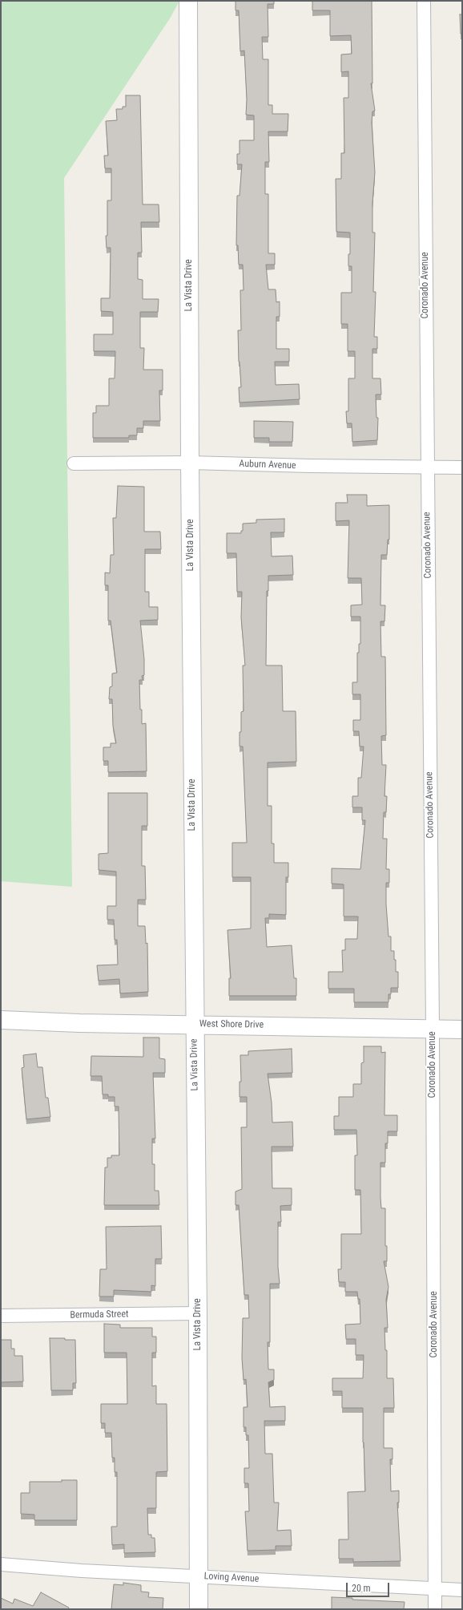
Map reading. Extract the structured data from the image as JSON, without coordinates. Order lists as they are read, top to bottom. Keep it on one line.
{"streets":{"street":["La Vista Drive","Coronado Avenue","Auburn Avenue","West Shore Drive","Bermuda Street","Loving Avenue"]},"crossings":[["La Vista Drive","Auburn Avenue"],["La Vista Drive","West Shore Drive"],["La Vista Drive","Bermuda Street"],["La Vista Drive","Loving Avenue"],["Coronado Avenue","Auburn Avenue"],["Coronado Avenue","West Shore Drive"],["Coronado Avenue","Loving Avenue"]],"scale_bar":"20 m"}
